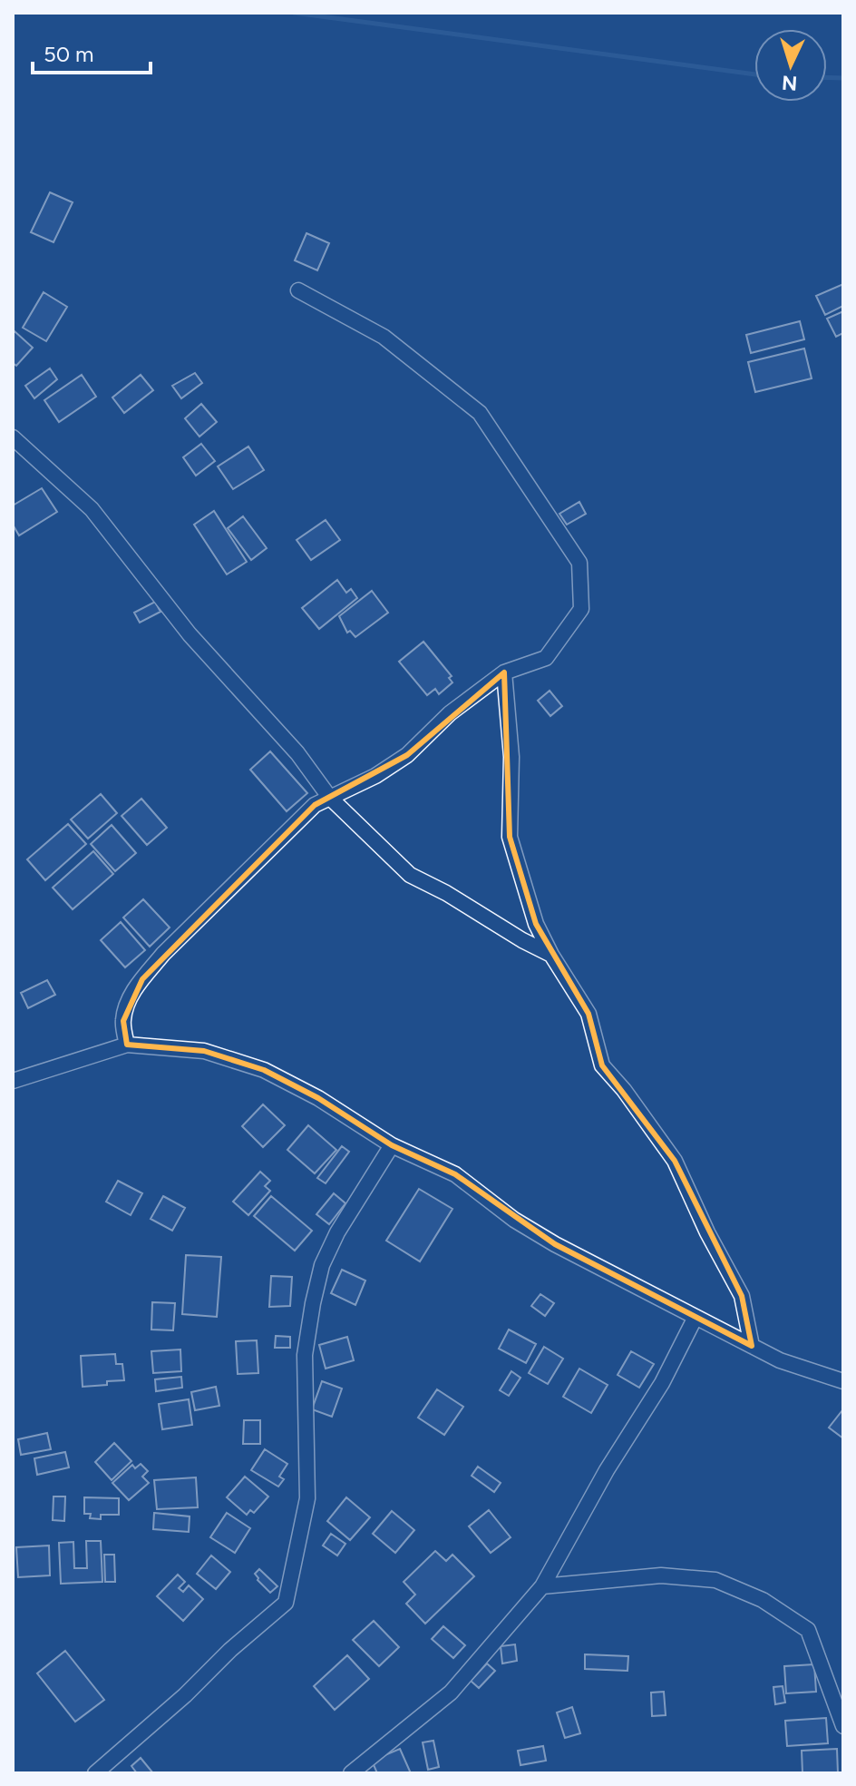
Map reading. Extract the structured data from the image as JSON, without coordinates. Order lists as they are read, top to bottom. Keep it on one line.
{"scale_bar":"50 m","north":"bottom"}
